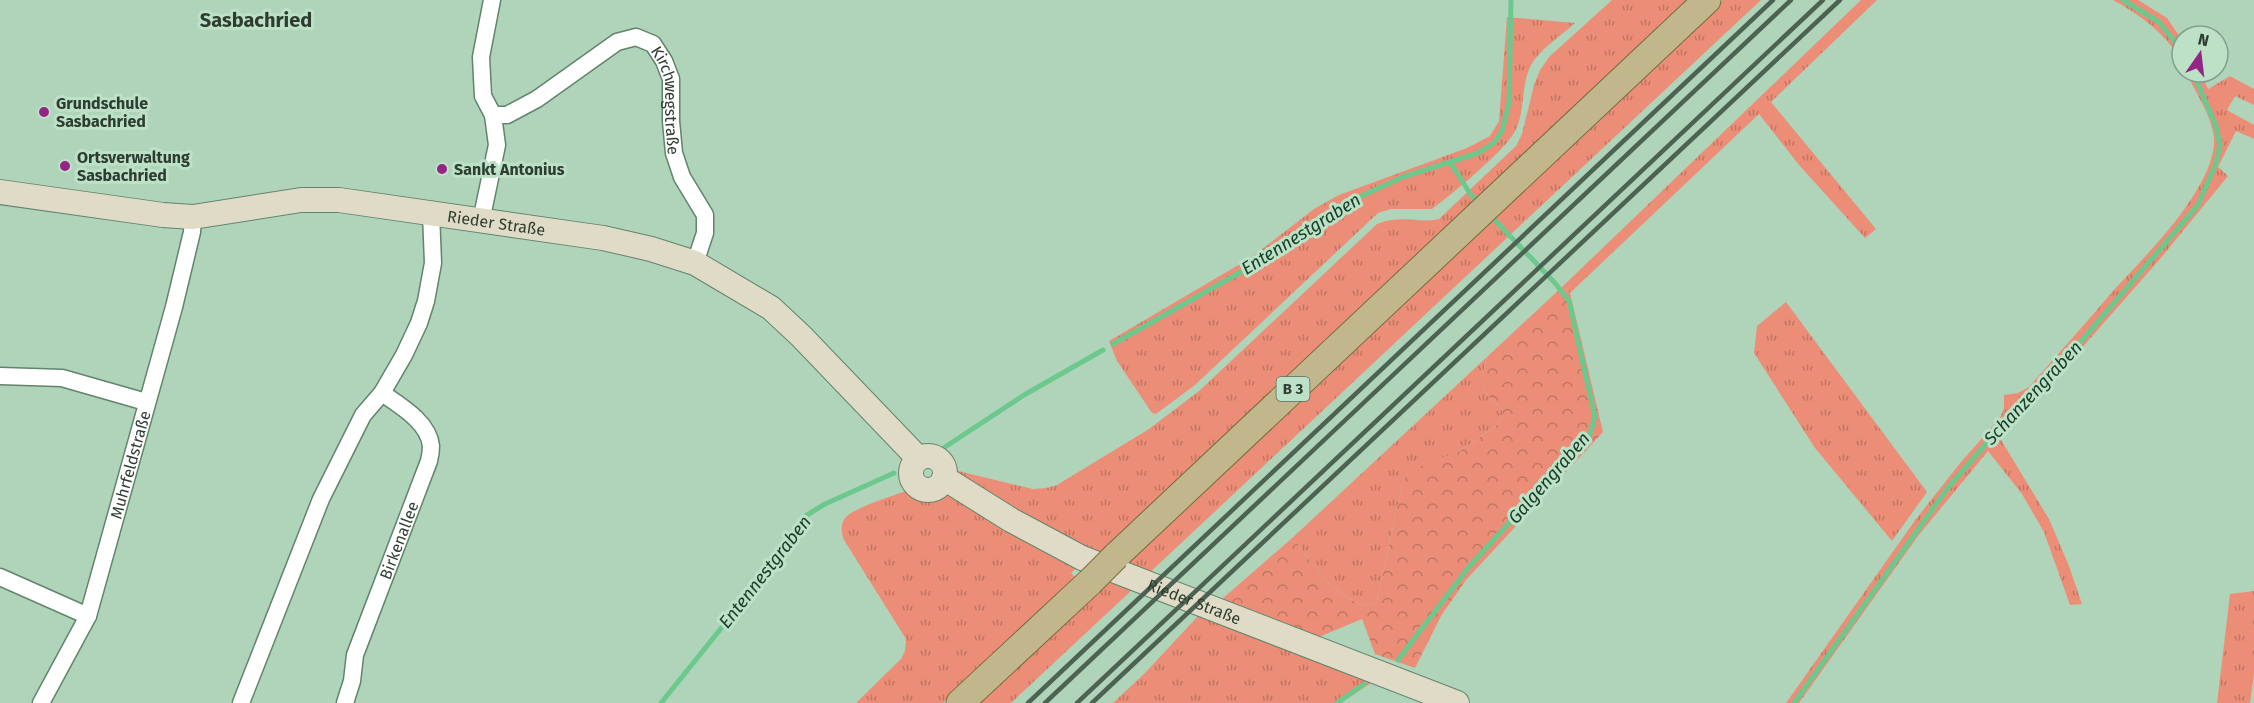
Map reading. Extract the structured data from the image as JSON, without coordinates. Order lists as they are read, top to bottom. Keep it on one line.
{"streets":{"main road":["B 3"],"street":["Kirchwegstraße","Rieder Straße","Muhrfeldstraße","Birkenallee"]},"crossings":[["Kirchwegstraße","Rieder Straße"],["Rieder Straße","Muhrfeldstraße"]],"districts":["Sasbachried"],"water":["Entennestgraben","Schanzengraben","Galgengraben"],"places":["Grundschule Sasbachried","Ortsverwaltung Sasbachried","Sankt Antonius"],"north":"top"}
